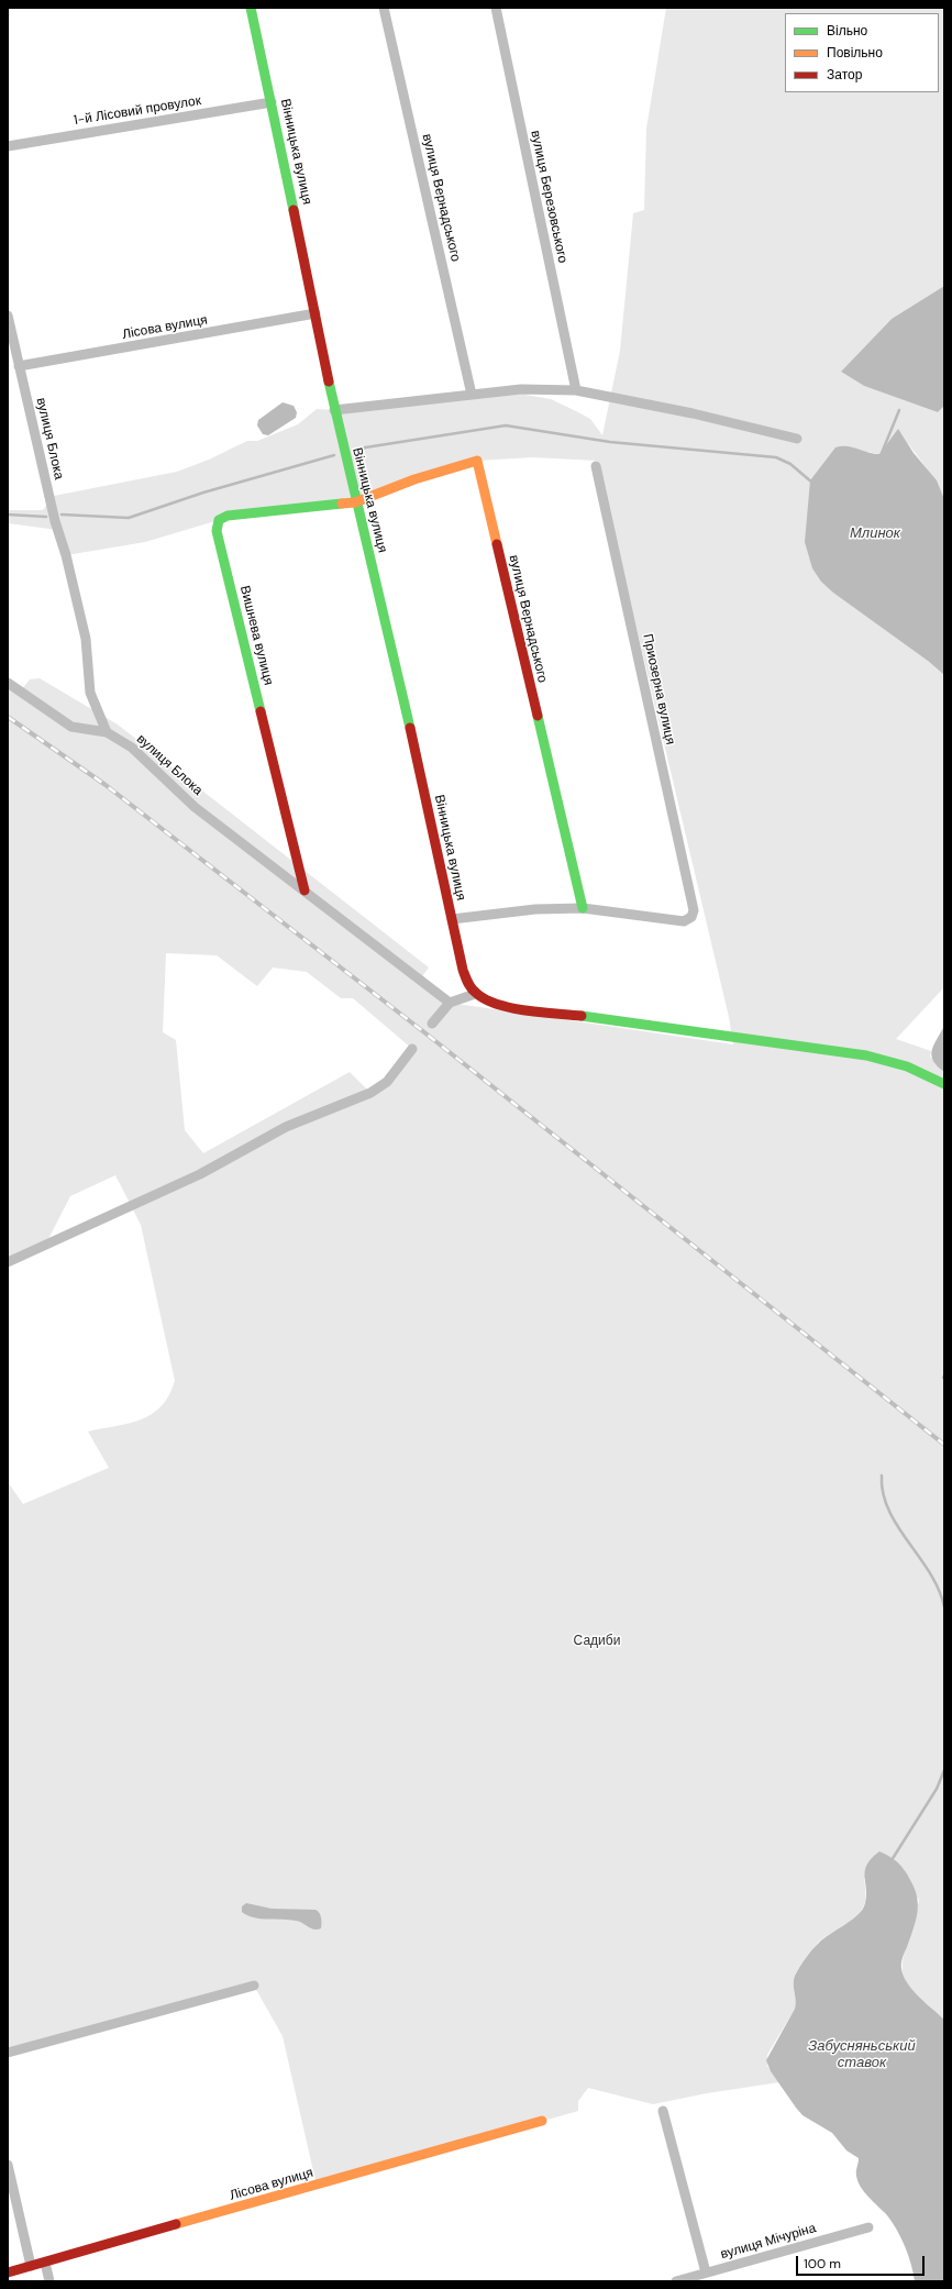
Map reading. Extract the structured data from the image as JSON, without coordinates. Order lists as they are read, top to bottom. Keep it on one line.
{"streets":{"street":["1-й Лісовий провулок","Вінницька вулиця","вулиця Березовського","вулиця Вернадського","Лісова вулиця","вулиця Блока","Вишнева вулиця","Приозерна вулиця","вулиця Мічуріна"]},"crossings":[["1-й Лісовий провулок","Вінницька вулиця"],["Вінницька вулиця","вулиця Вернадського"],["Вінницька вулиця","Лісова вулиця"],["Вінницька вулиця","Вишнева вулиця"],["вулиця Вернадського","Вишнева вулиця"],["вулиця Вернадського","Приозерна вулиця"],["Лісова вулиця","вулиця Блока"],["вулиця Блока","Вишнева вулиця"]],"water":["Млинок","Забусняньський ставок"],"parks":["Садиби"],"legend":["Вільно","Повільно","Затор"],"scale_bar":"100 m"}
